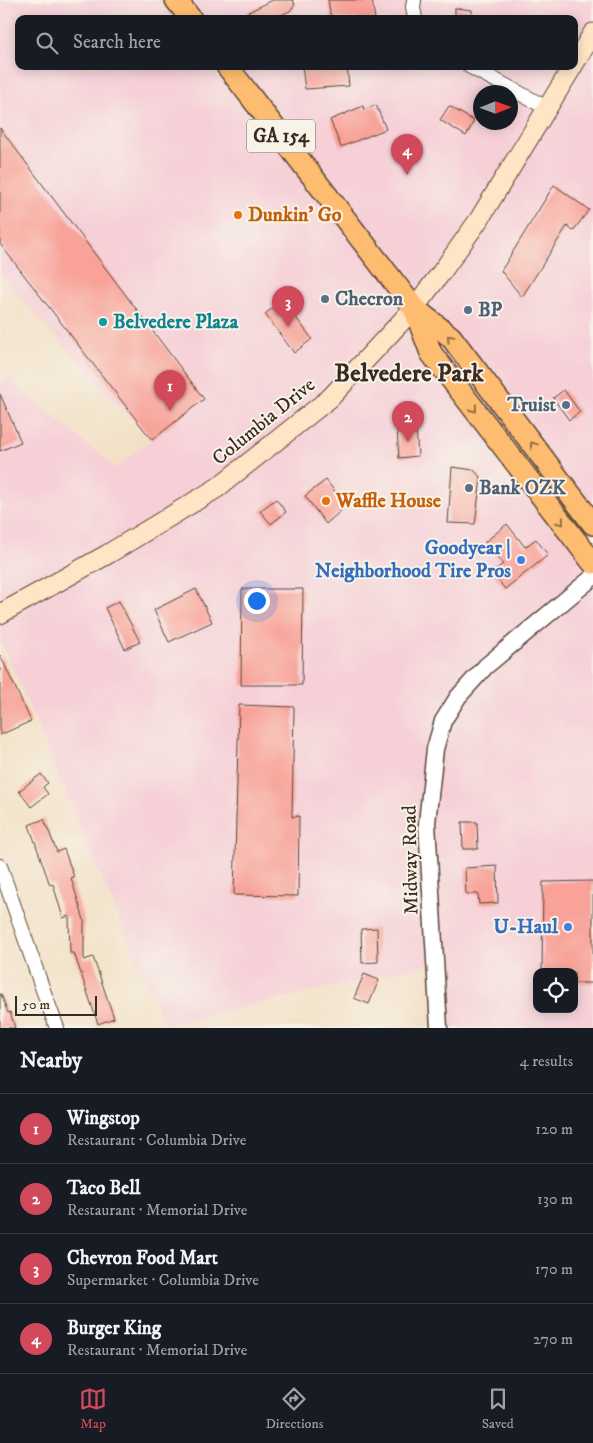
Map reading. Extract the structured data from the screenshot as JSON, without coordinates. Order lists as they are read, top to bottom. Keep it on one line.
{"streets":{"main road":["GA 154","Columbia Drive"],"street":["Midway Road"]},"crossings":[["GA 154","Columbia Drive"]],"districts":["Belvedere Park"],"places":["Dunkin' Go","Checron","BP","Belvedere Plaza","Truist","Bank OZK","Waffle House","Goodyear | Neighborhood Tire Pros","U-Haul"],"scale_bar":"50 m","north":"right","page":{"search":"Search here","pins":["4","3","1","2"],"scale":"50 m","heading":["Nearby","4 results"],"list":[{"mark":"1","name":"Wingstop","note":"Restaurant · Columbia Drive","value":"120 m"},{"mark":"2","name":"Taco Bell","note":"Restaurant · Memorial Drive","value":"130 m"},{"mark":"3","name":"Chevron Food Mart","note":"Supermarket · Columbia Drive","value":"170 m"},{"mark":"4","name":"Burger King","note":"Restaurant · Memorial Drive","value":"270 m"}],"nav":["Map","Directions","Saved"]}}
